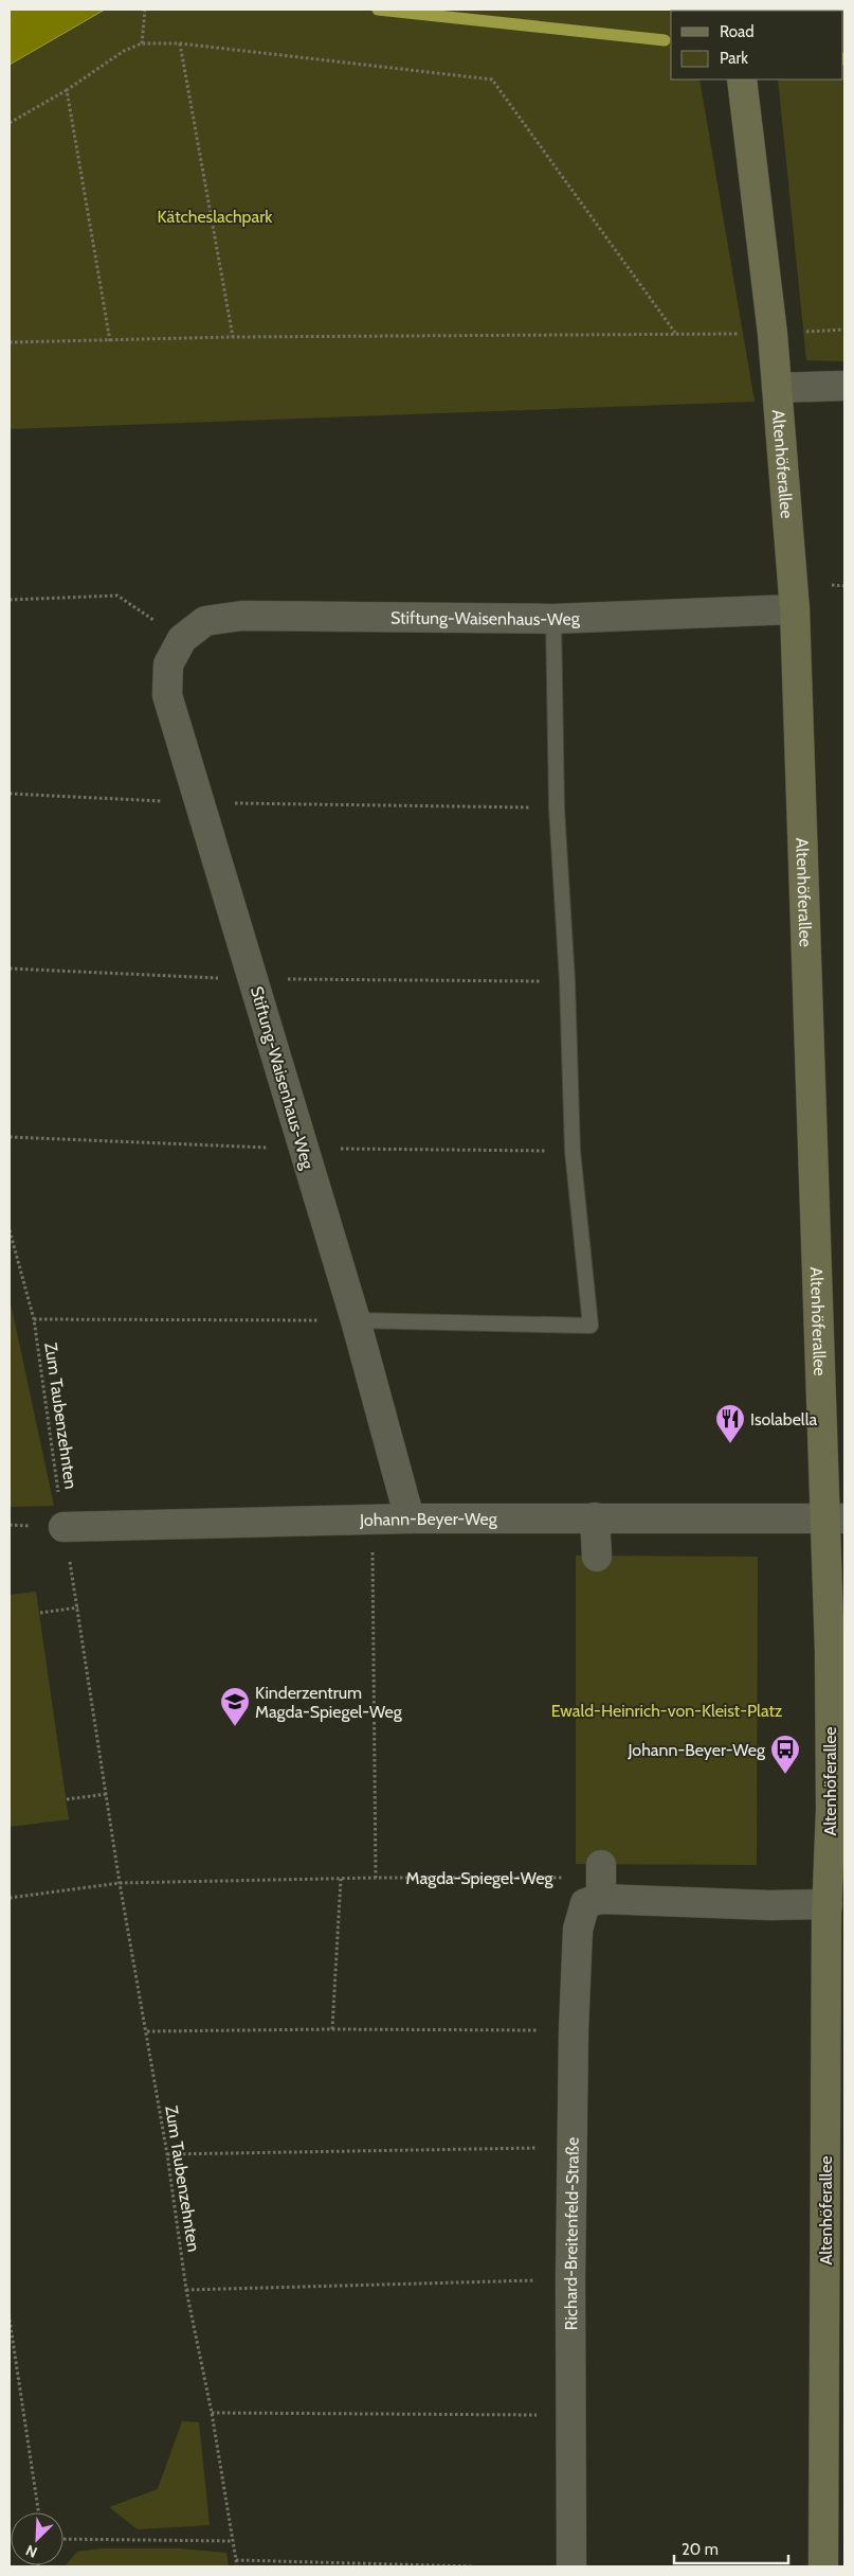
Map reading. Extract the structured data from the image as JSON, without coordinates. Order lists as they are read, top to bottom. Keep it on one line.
{"streets":{"street":["Altenhöferallee","Stiftung-Waisenhaus-Weg","Johann-Beyer-Weg","Richard-Breitenfeld-Straße"],"path":["Zum Taubenzehnten","Magda-Spiegel-Weg"]},"crossings":[["Altenhöferallee","Stiftung-Waisenhaus-Weg"],["Altenhöferallee","Johann-Beyer-Weg"],["Stiftung-Waisenhaus-Weg","Johann-Beyer-Weg"],["Zum Taubenzehnten","Johann-Beyer-Weg"],["Zum Taubenzehnten","Magda-Spiegel-Weg"],["Magda-Spiegel-Weg","Richard-Breitenfeld-Straße"]],"parks":["Kätcheslachpark","Ewald-Heinrich-von-Kleist-Platz"],"places":{"restaurant":["Isolabella"],"school or university":["Kinderzentrum Magda-Spiegel-Weg"],"bus stop":["Johann-Beyer-Weg"]},"legend":["Road","Park"],"scale_bar":"20 m","north":"bottom left"}
